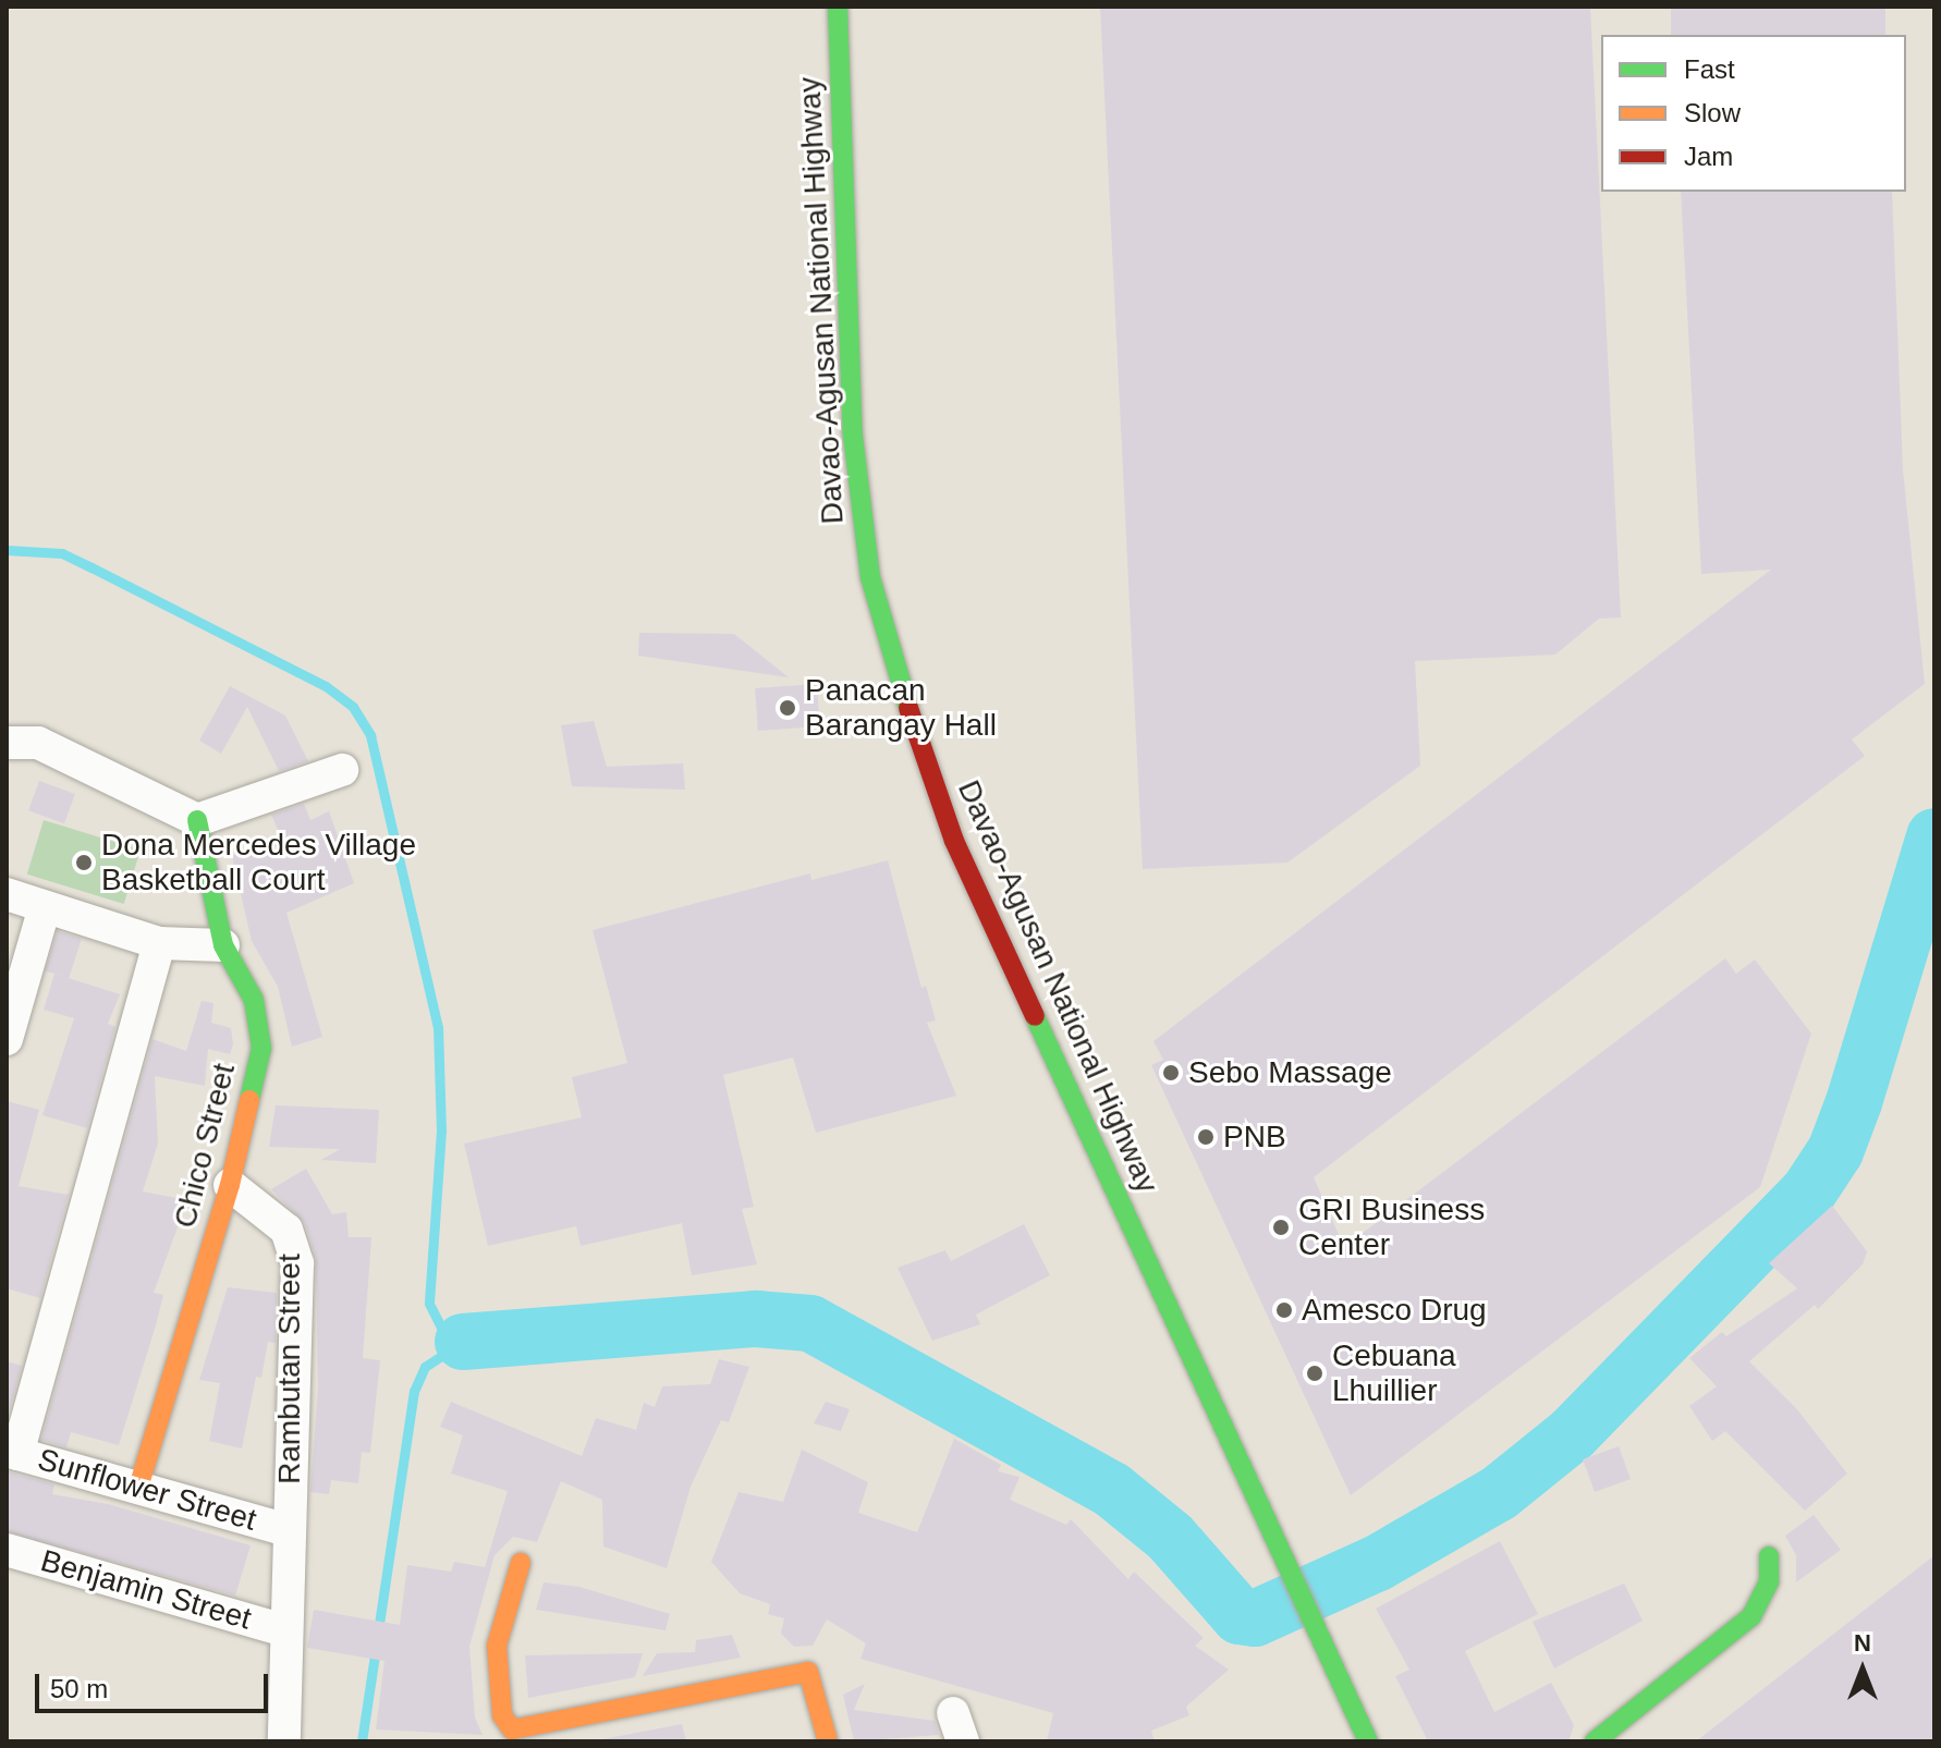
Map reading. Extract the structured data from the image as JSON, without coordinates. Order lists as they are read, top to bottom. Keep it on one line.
{"streets":{"main road":["Davao-Agusan National Highway","Chico Street"],"street":["Rambutan Street","Sunflower Street","Benjamin Street"]},"crossings":[["Chico Street","Rambutan Street"],["Chico Street","Sunflower Street"],["Rambutan Street","Sunflower Street"],["Rambutan Street","Benjamin Street"]],"places":["Panacan Barangay Hall","Dona Mercedes Village Basketball Court","Sebo Massage","PNB","GRI Business Center","Amesco Drug","Cebuana Lhuillier"],"legend":["Fast","Slow","Jam"],"scale_bar":"50 m","north":"top"}
